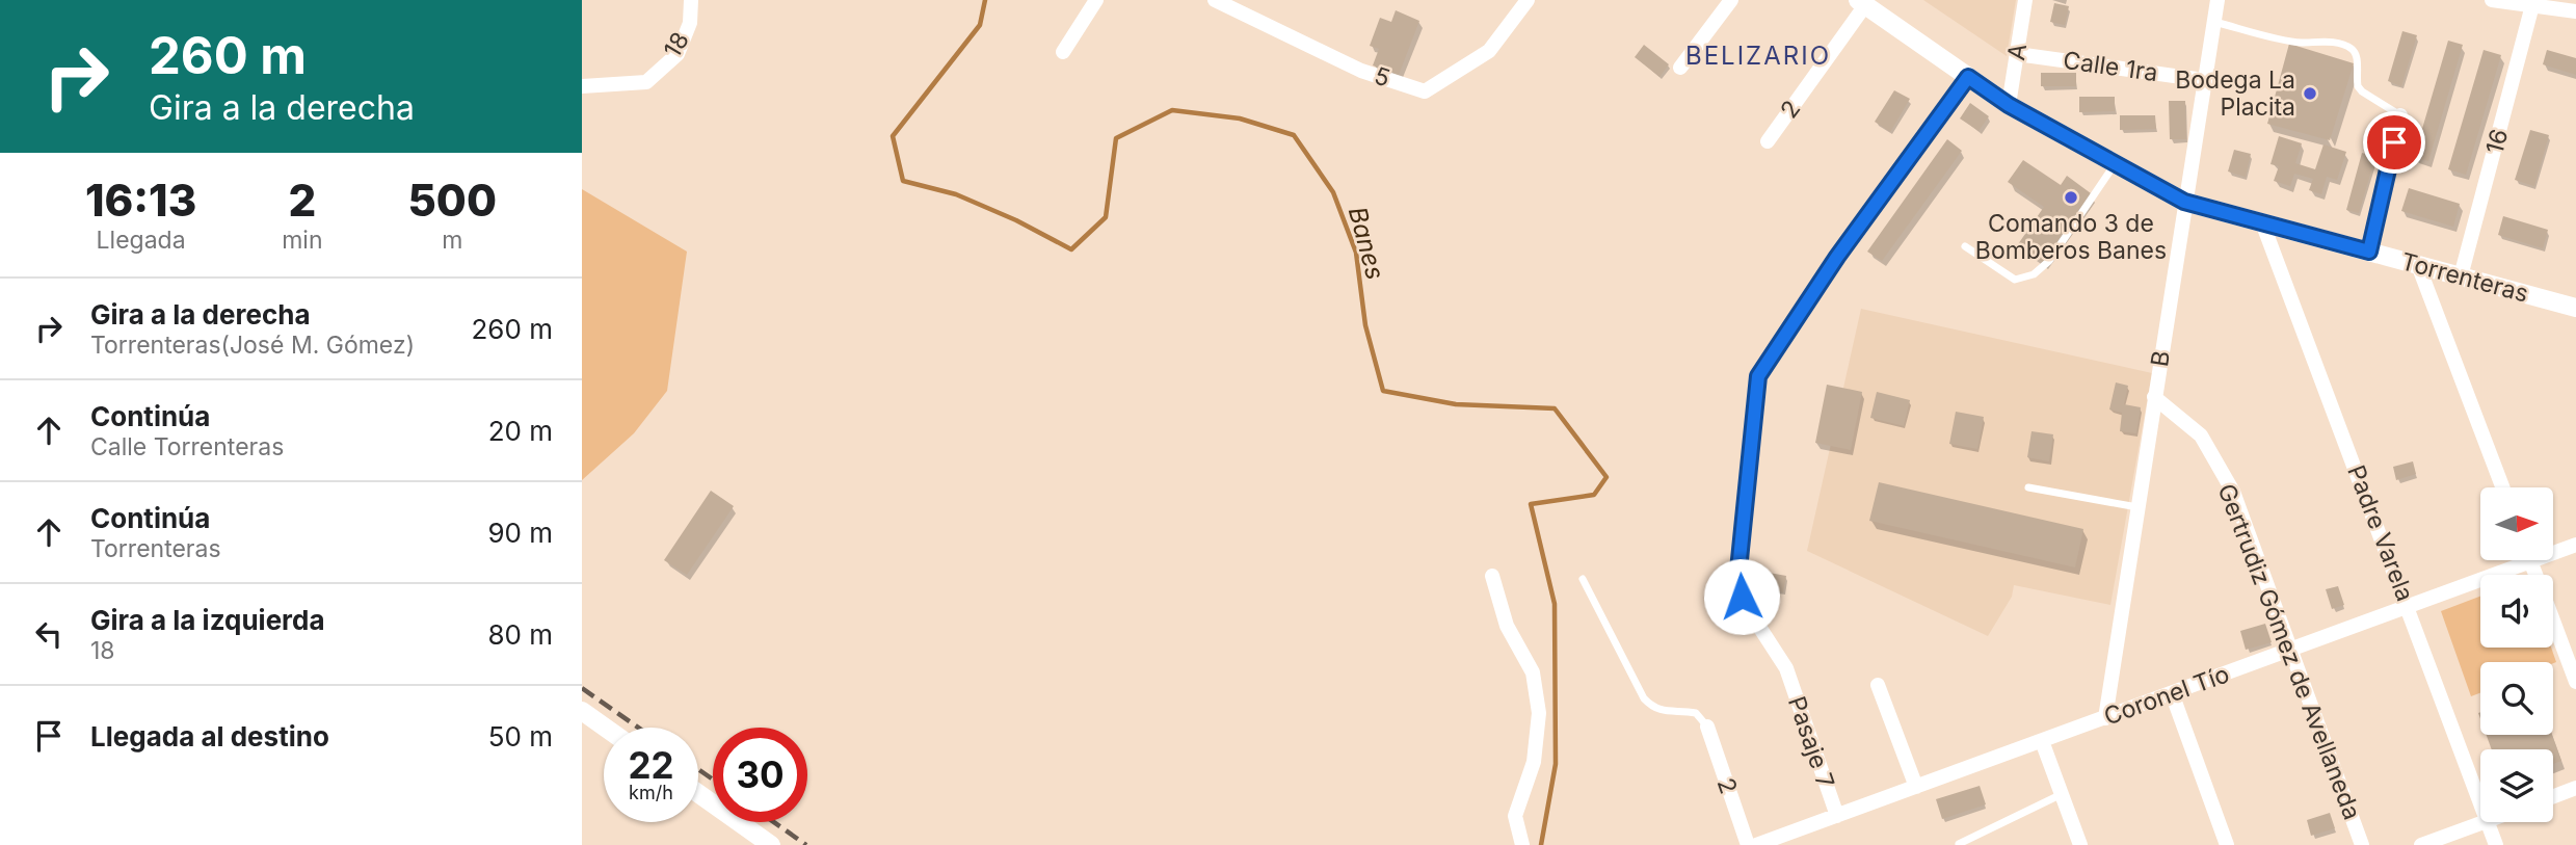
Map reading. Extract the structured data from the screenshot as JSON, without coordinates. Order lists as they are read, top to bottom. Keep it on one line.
{"streets":{"street":["18","A","Calle 1ra","5","2","16","Torrenteras","B","Padre Varela","Gertrudiz Gómez de Avellaneda","Coronel Tío","Pasaje 7"]},"crossings":[["A","Calle 1ra"],["A","Torrenteras"],["Calle 1ra","B"],["2","Torrenteras"],["16","Torrenteras"],["Torrenteras","B"],["Torrenteras","Padre Varela"],["Torrenteras","Pasaje 7"],["B","Gertrudiz Gómez de Avellaneda"],["B","Coronel Tío"],["Padre Varela","Coronel Tío"],["Gertrudiz Gómez de Avellaneda","Coronel Tío"],["Coronel Tío","Pasaje 7"]],"districts":["BELIZARIO"],"water":["Banes"],"places":["Bodega La Placita","Comando 3 de Bomberos Banes"],"north":"right","page":{"turn":["260 m","Gira a la derecha"],"eta":["16:13","Llegada","2","min","500","m"],"list":[{"name":"Gira a la derecha","note":"Torrenteras(José M. Gómez)","value":"260 m"},{"name":"Continúa","note":"Calle Torrenteras","value":"20 m"},{"name":"Continúa","note":"Torrenteras","value":"90 m"},{"name":"Gira a la izquierda","note":"18","value":"80 m"},{"name":"Llegada al destino","value":"50 m"}],"speed":"22 km/h","limit":"30"}}
